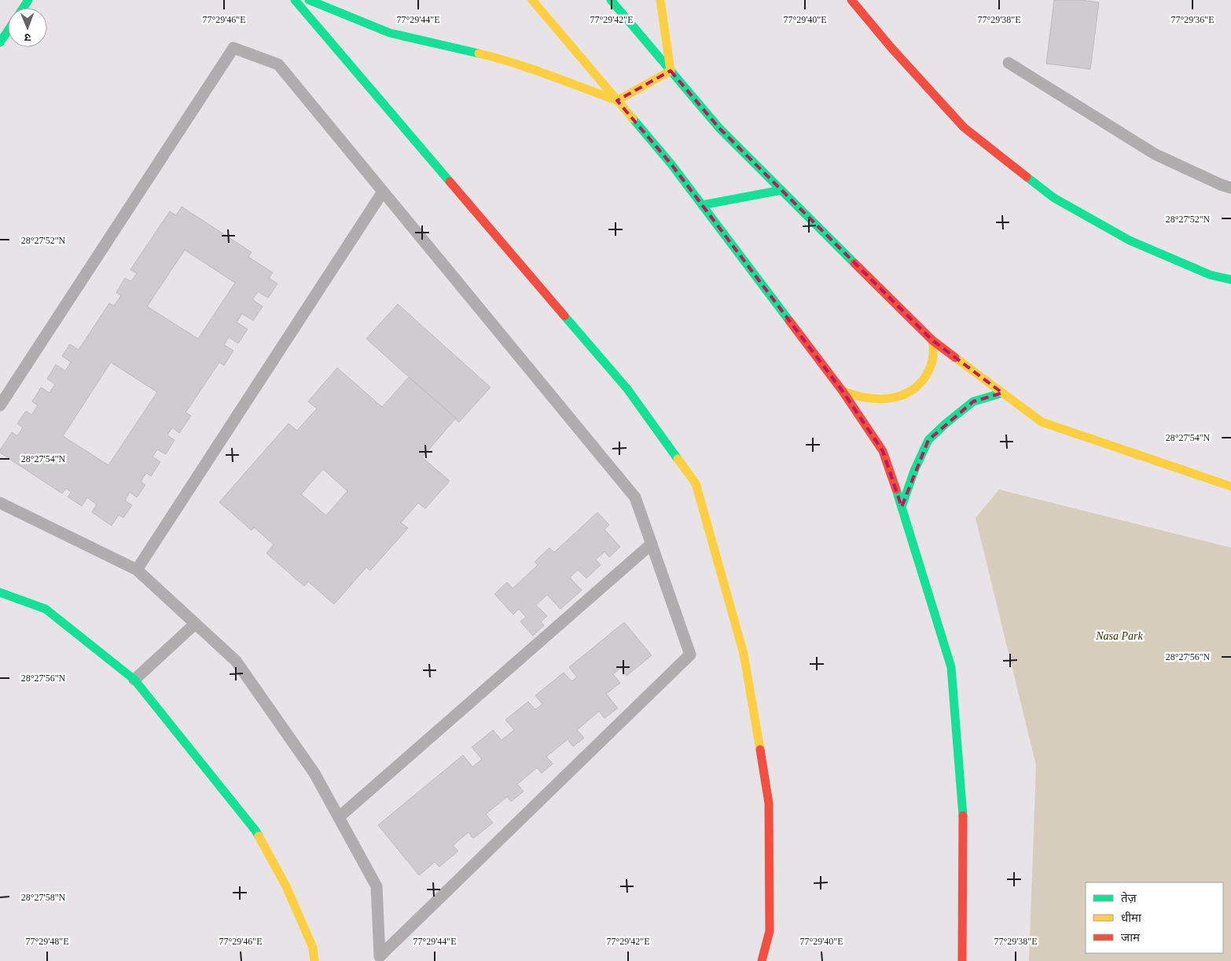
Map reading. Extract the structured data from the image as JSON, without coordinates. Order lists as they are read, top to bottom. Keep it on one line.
{"parks":["Nasa Park"],"legend":["तेज़","धीमा","जाम"],"north":"bottom","coordinates":["77°29'46\"E","77°29'44\"E","77°29'42\"E","77°29'40\"E","77°29'38\"E","77°29'36\"E","28°27'52\"N","28°27'54\"N","28°27'56\"N","28°27'58\"N","77°29'48\"E"]}
